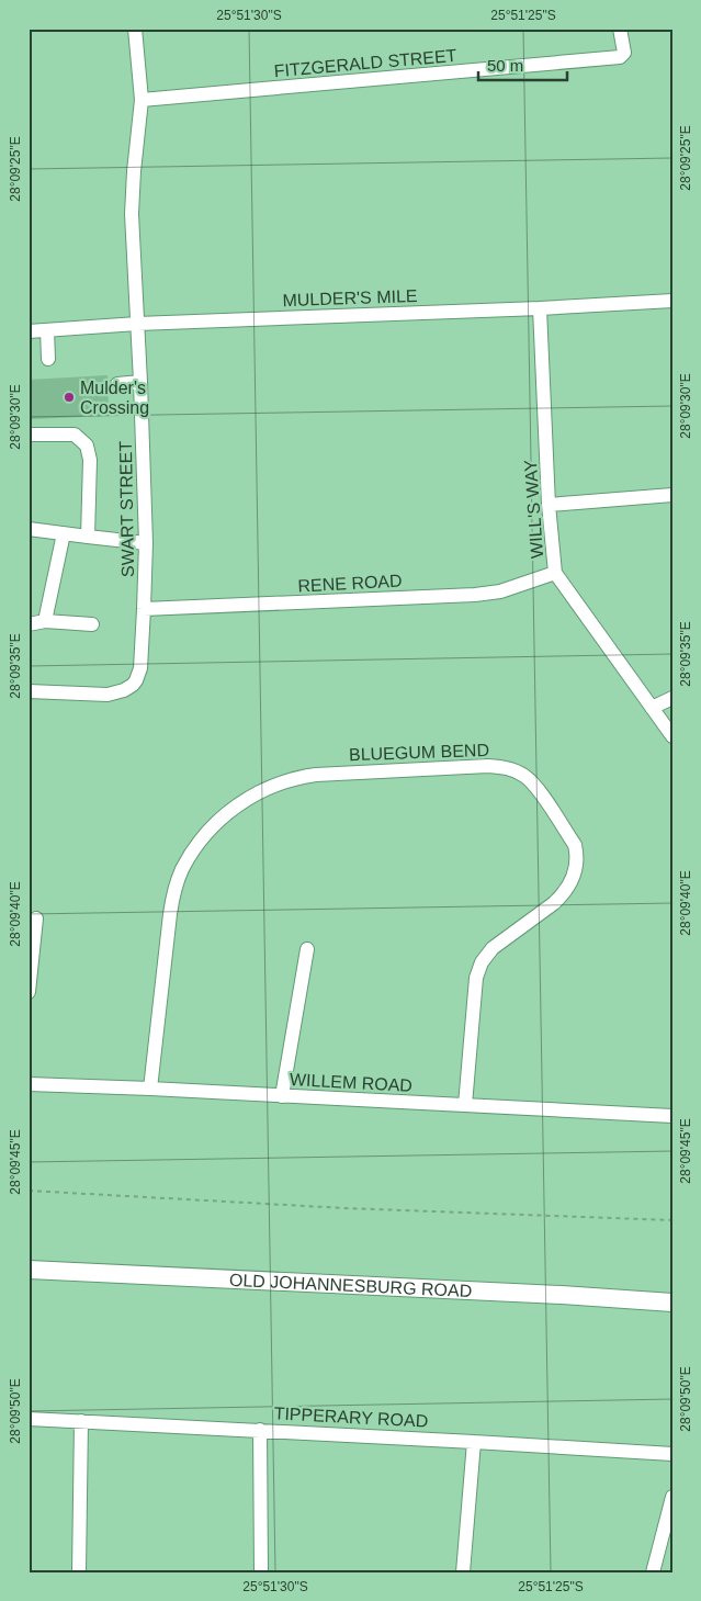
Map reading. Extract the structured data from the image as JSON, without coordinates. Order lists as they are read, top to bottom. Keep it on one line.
{"streets":{"main road":["OLD JOHANNESBURG ROAD"],"street":["FITZGERALD STREET","MULDER'S MILE","SWART STREET","WILL'S WAY","RENE ROAD","BLUEGUM BEND","WILLEM ROAD","TIPPERARY ROAD"]},"crossings":[["FITZGERALD STREET","SWART STREET"],["MULDER'S MILE","SWART STREET"],["MULDER'S MILE","WILL'S WAY"],["SWART STREET","RENE ROAD"],["WILL'S WAY","RENE ROAD"],["BLUEGUM BEND","WILLEM ROAD"]],"places":["Mulder's Crossing"],"scale_bar":"50 m","coordinates":["25°51'30\"S","25°51'25\"S","28°09'25\"E","28°09'30\"E","28°09'35\"E","28°09'40\"E","28°09'45\"E","28°09'50\"E"]}
